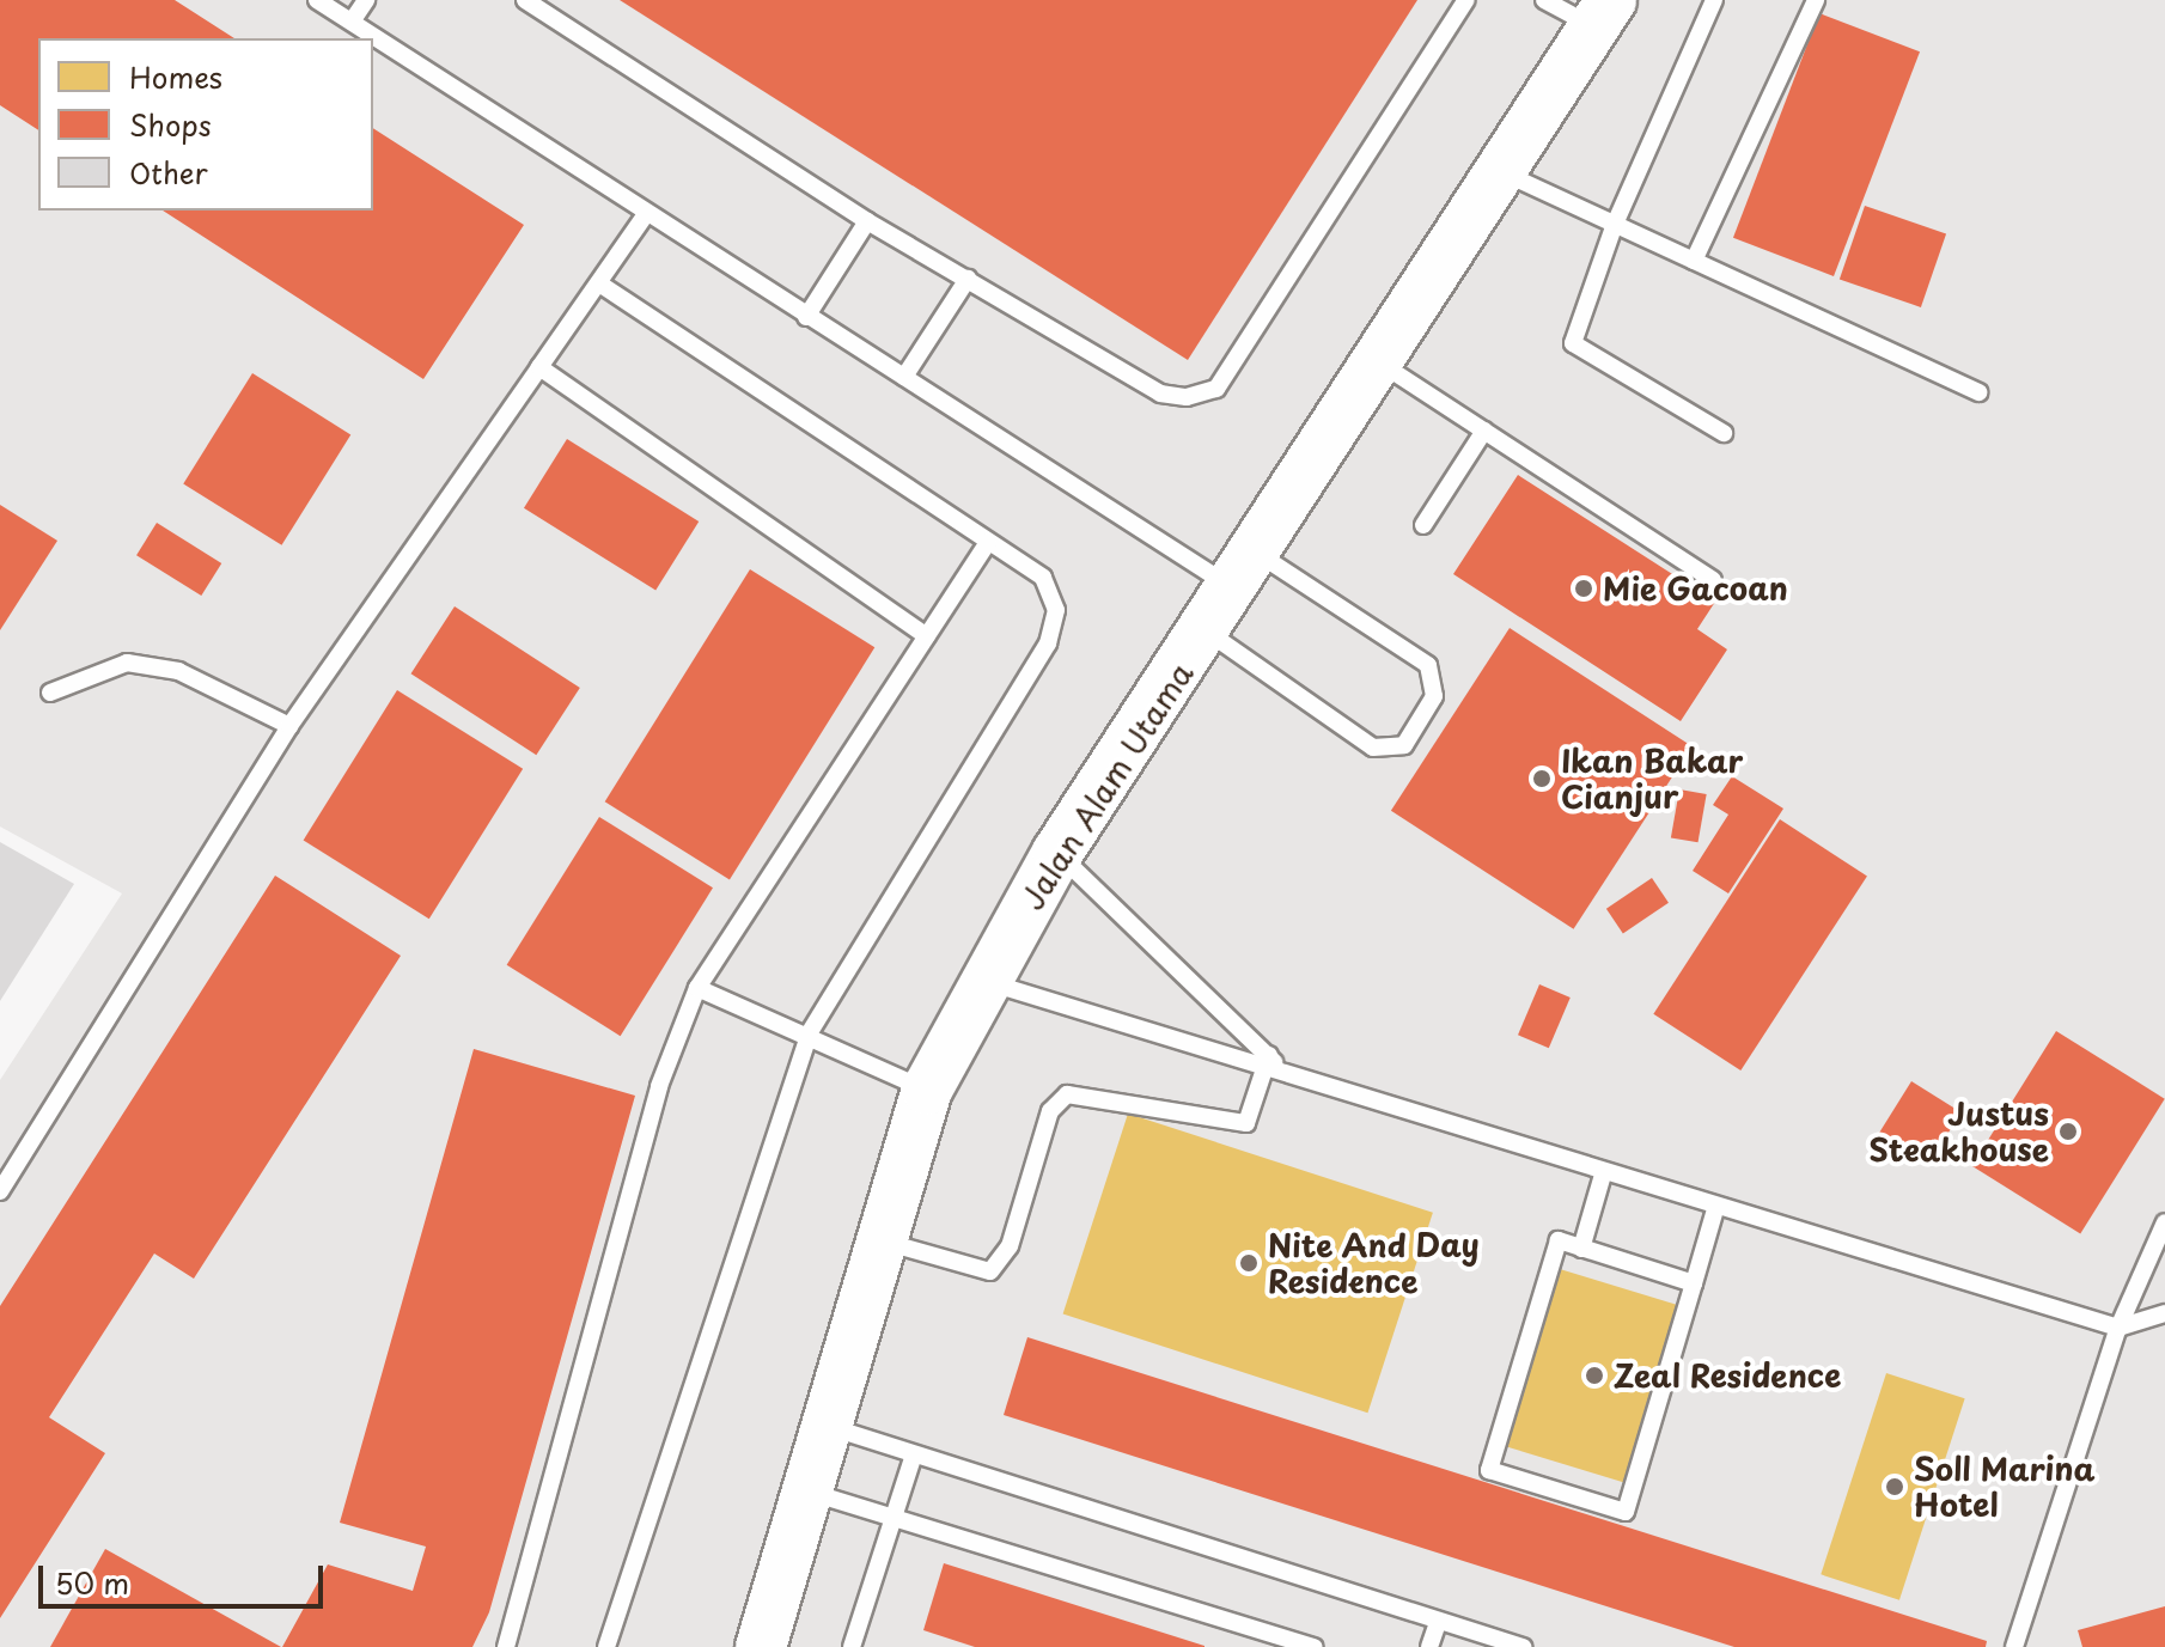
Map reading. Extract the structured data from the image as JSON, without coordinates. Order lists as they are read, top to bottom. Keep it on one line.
{"streets":{"main road":["Jalan Alam Utama"]},"places":["Mie Gacoan","Ikan Bakar Cianjur","Justus Steakhouse","Nite And Day Residence","Zeal Residence","Soll Marina Hotel"],"legend":["Homes","Shops","Other"],"scale_bar":"50 m"}
